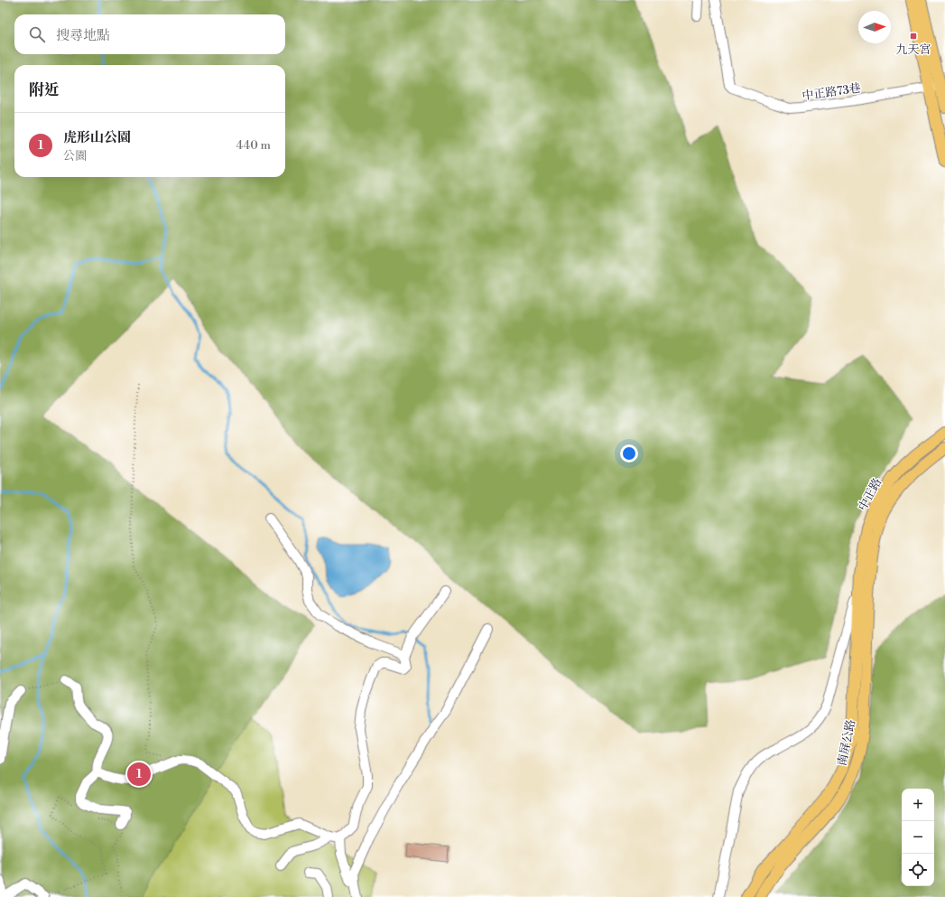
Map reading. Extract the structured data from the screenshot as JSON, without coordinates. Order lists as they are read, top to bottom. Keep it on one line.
{"streets":{"main road":["中正路","南屏公路"],"street":["中正路73巷"]},"crossings":[["中正路","南屏公路"]],"places":{"transit":["九天宮"]},"north":"right","page":{"search":"搜尋地點","heading":"附近","list":[{"mark":"1","name":"虎形山公園","note":"公園","value":"440 m"}],"pins":"1","map_buttons":["+","−"]}}
